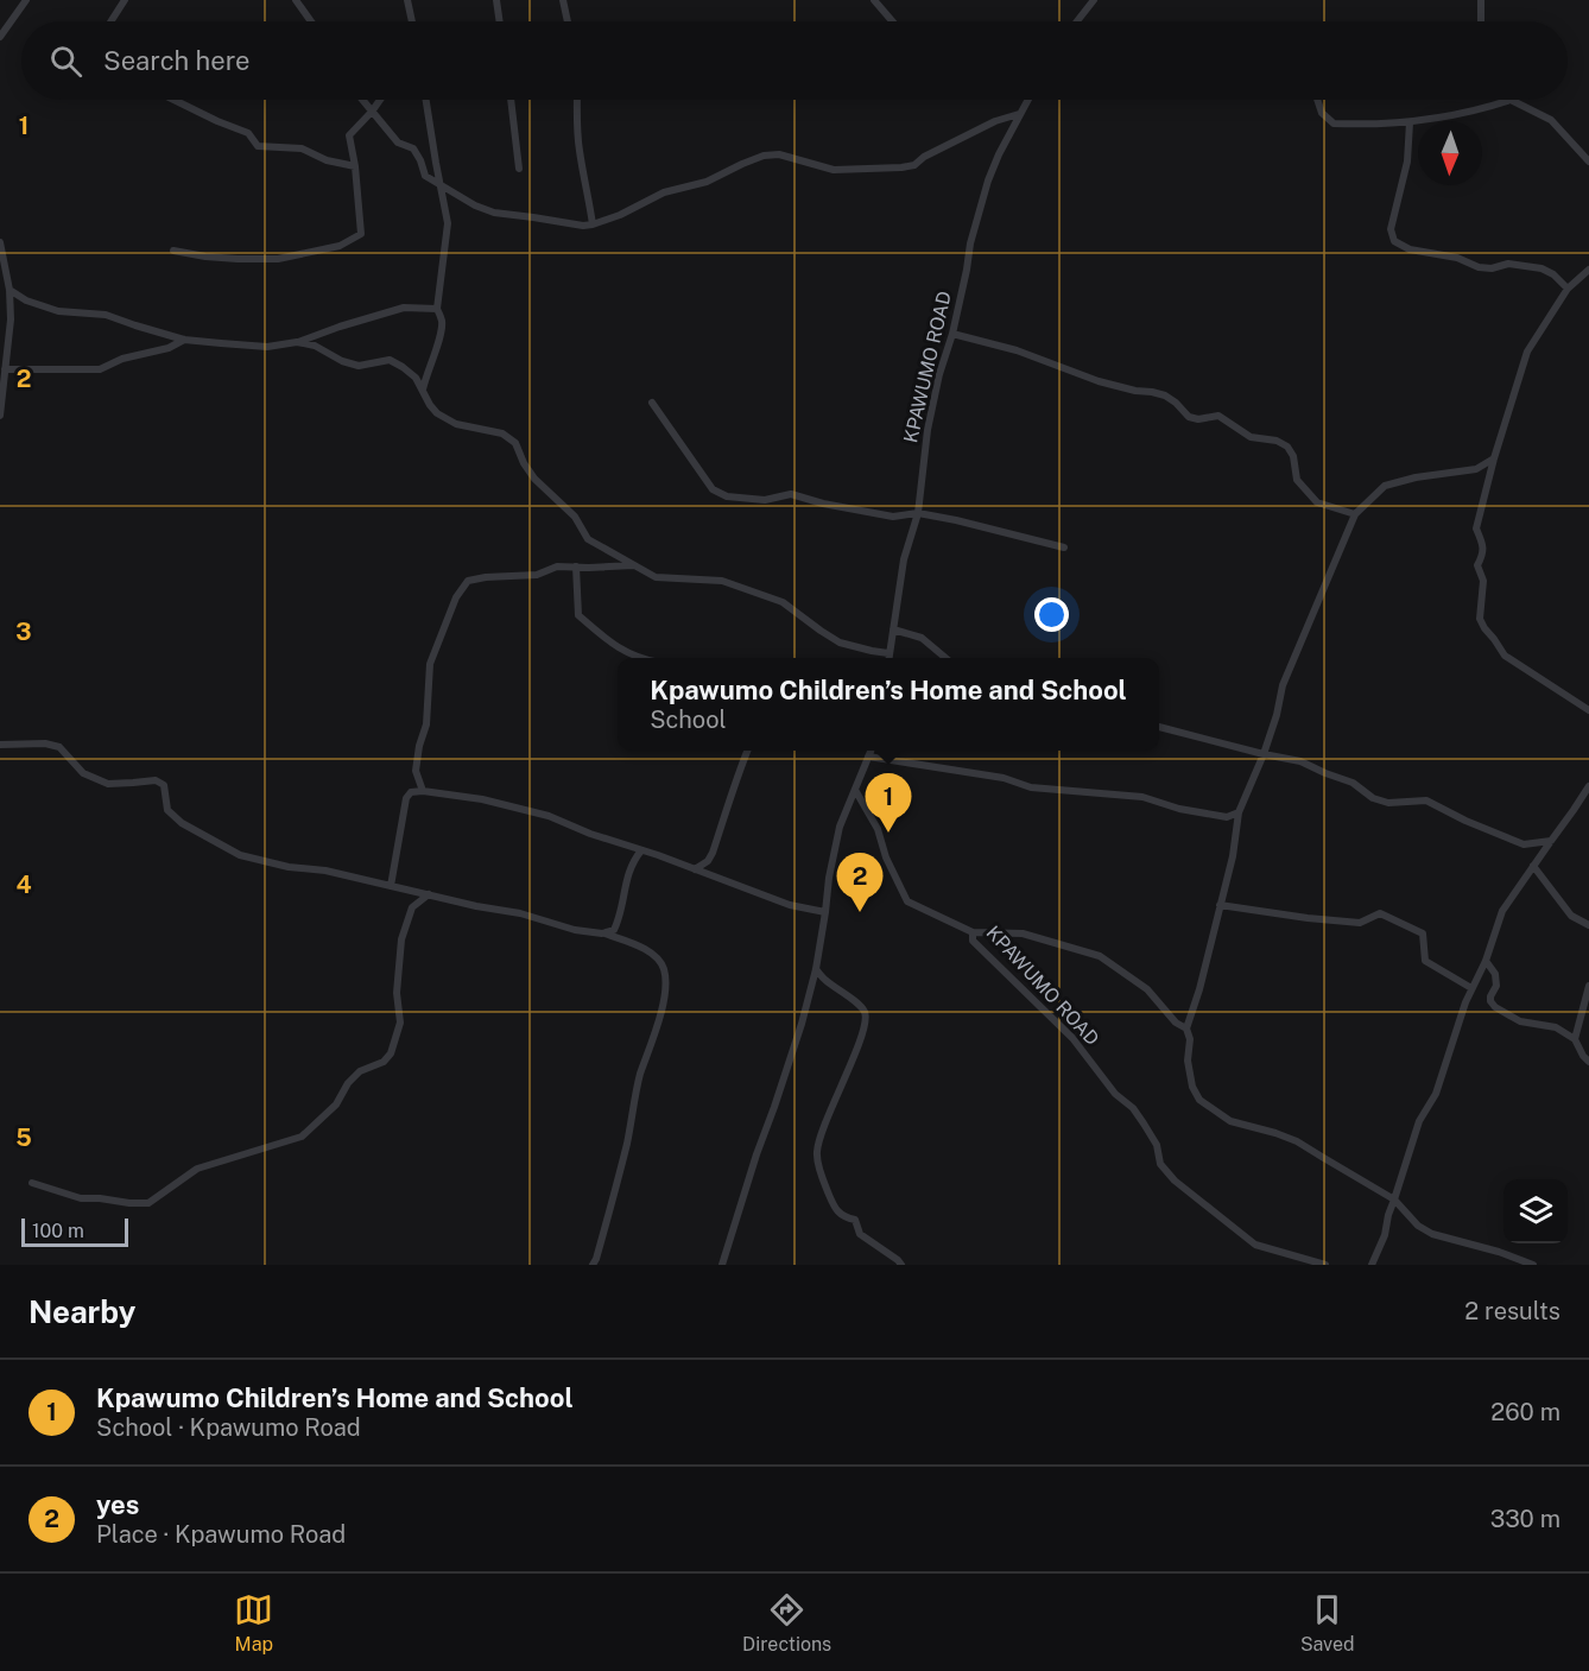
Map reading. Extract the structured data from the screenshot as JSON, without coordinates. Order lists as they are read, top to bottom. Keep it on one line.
{"streets":{"street":["KPAWUMO ROAD"]},"scale_bar":"100 m","north":"bottom","page":{"search":"Search here","popup":["Kpawumo Children’s Home and School","School"],"pins":["1","2"],"scale":"100 m","heading":["Nearby","2 results"],"list":[{"mark":"1","name":"Kpawumo Children’s Home and School","note":"School · Kpawumo Road","value":"260 m"},{"mark":"2","name":"yes","note":"Place · Kpawumo Road","value":"330 m"}],"nav":["Map","Directions","Saved"]},"grid":{"rows":["1","2","3","4","5"]}}
